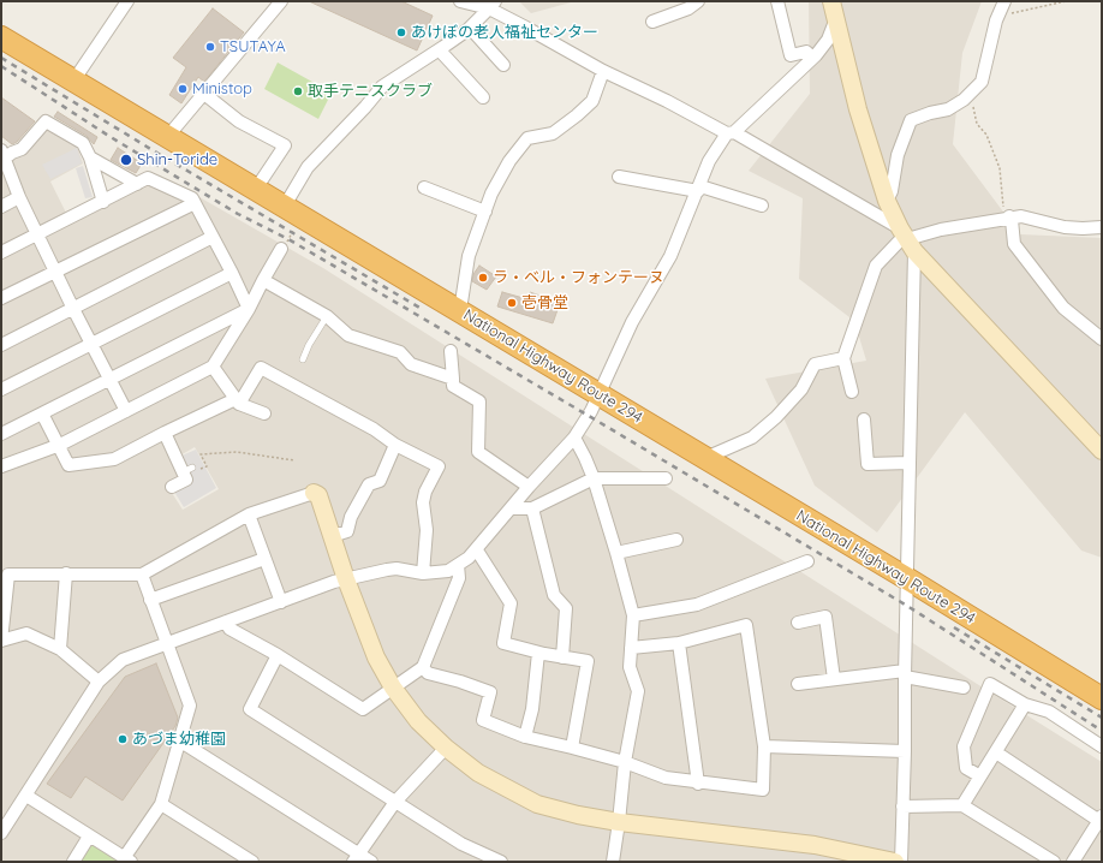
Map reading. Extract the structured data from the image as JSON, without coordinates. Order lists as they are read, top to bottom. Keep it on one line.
{"streets":{"highway":["National Highway Route 294"]},"places":["あけぼの老人福祉センター","TSUTAYA","Ministop","取手テニスクラブ","Shin-Toride","ラ・ベル・フォンテーヌ","壱骨堂","あづま幼稚園"]}
